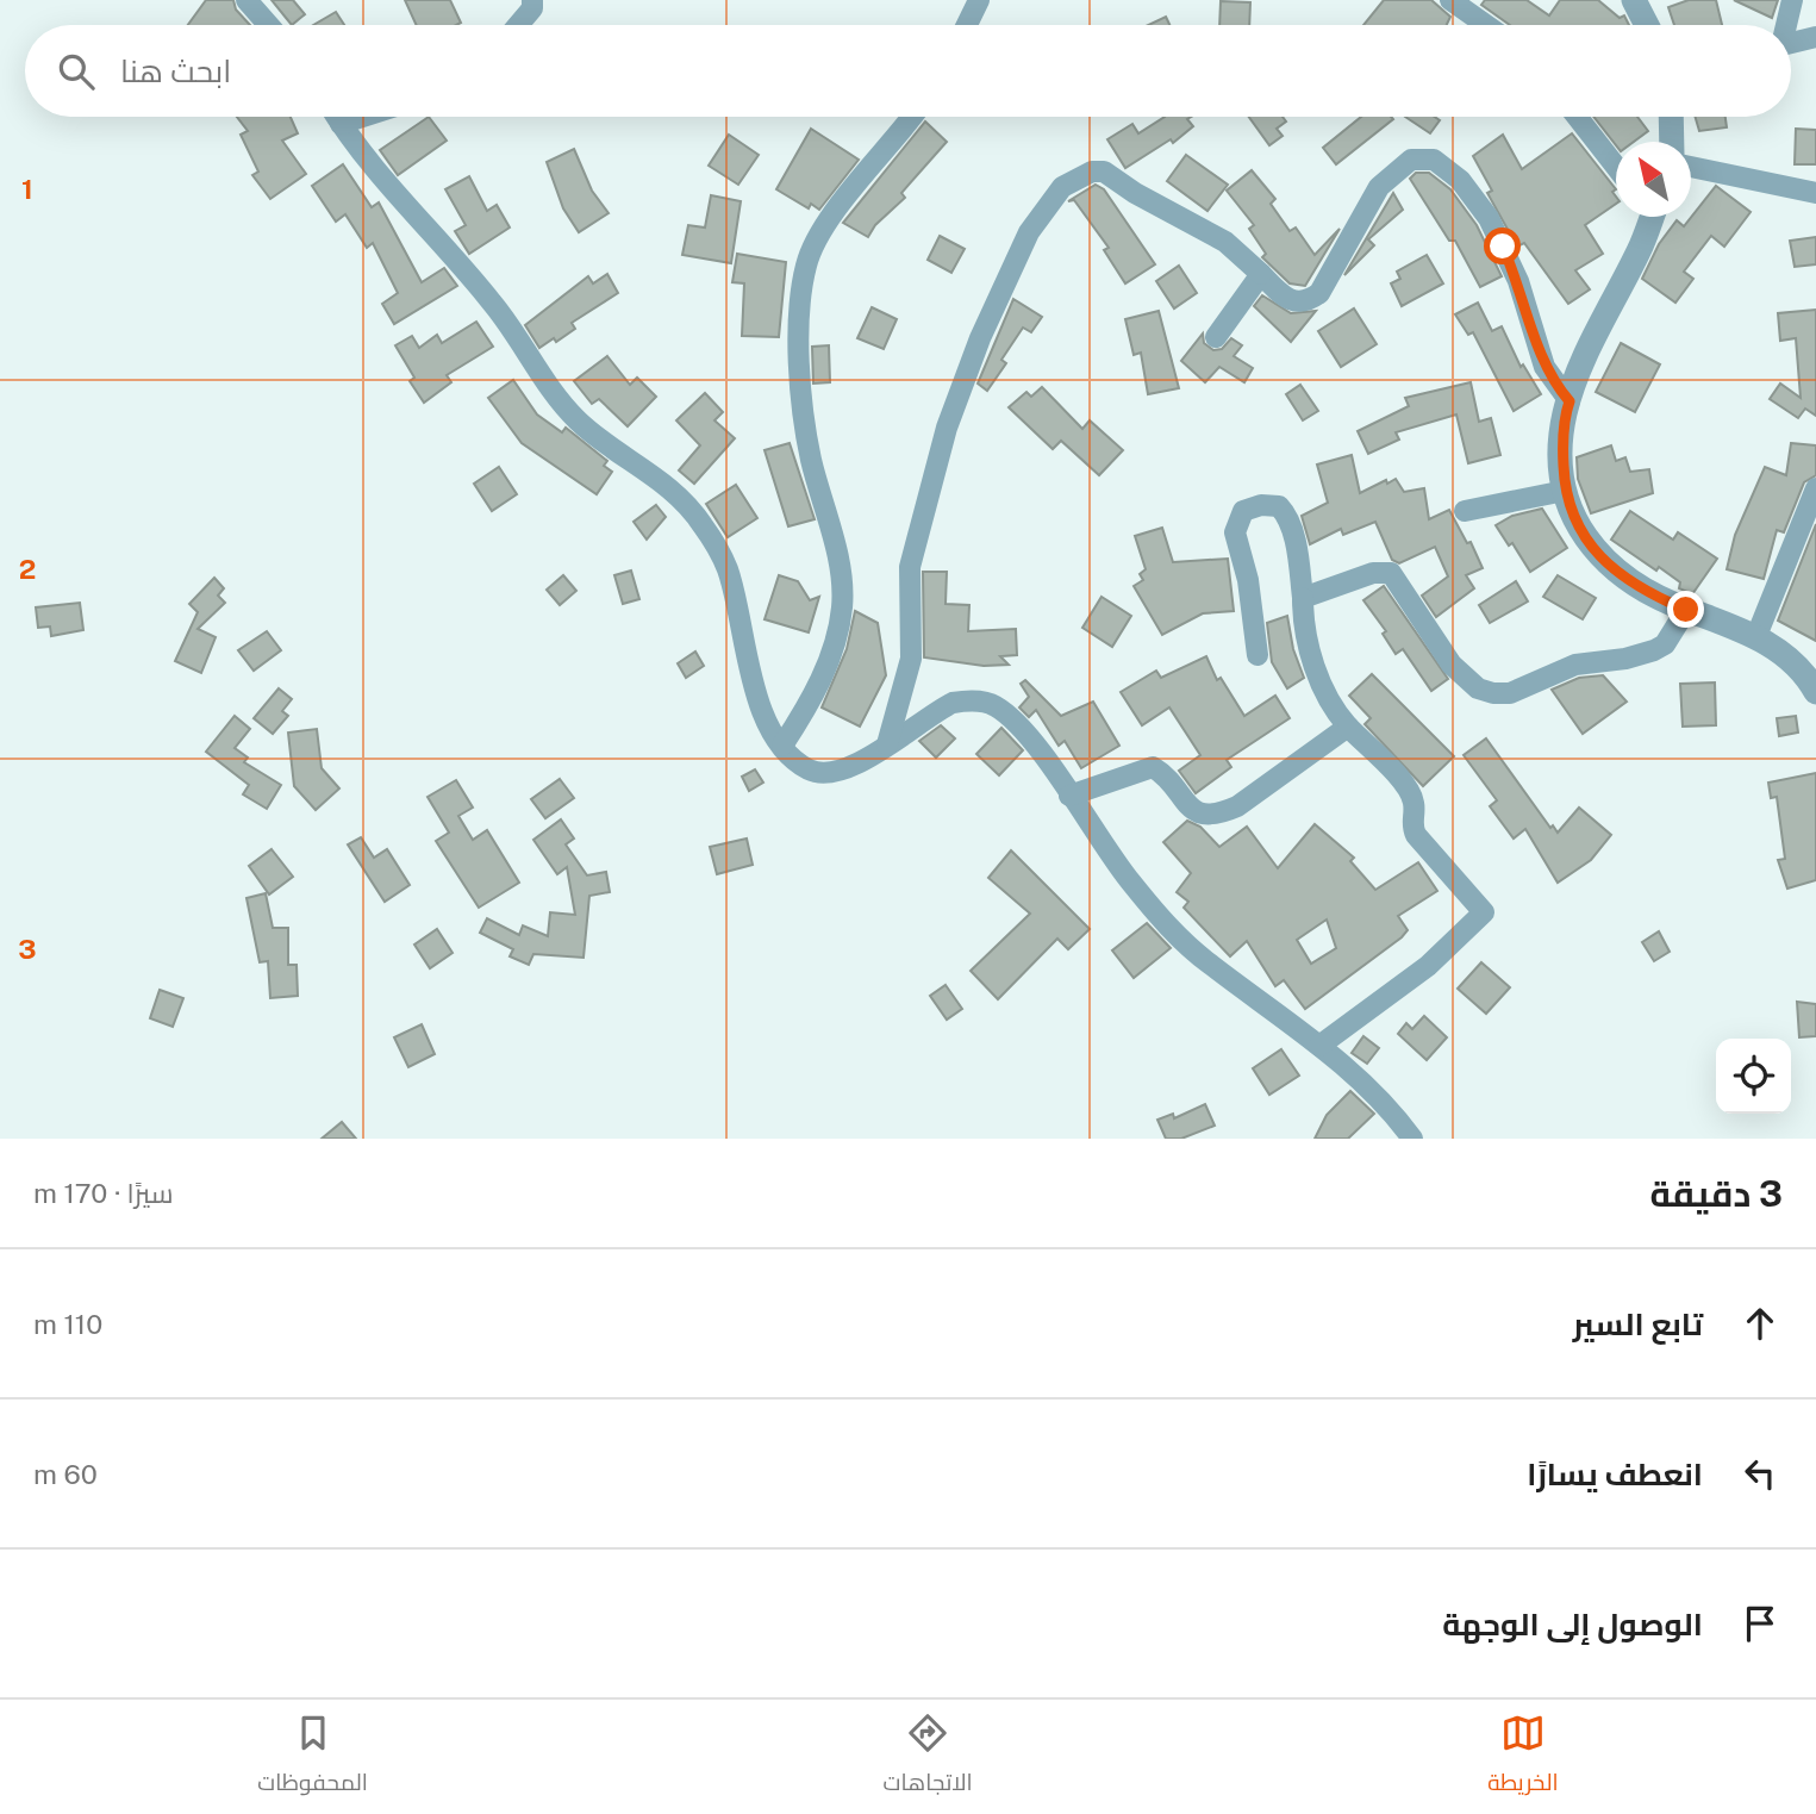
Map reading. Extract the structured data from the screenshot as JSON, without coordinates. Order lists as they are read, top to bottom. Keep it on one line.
{"north":"top left","page":{"search":"ابحث هنا","heading":["3 دقيقة","سيرًا · 170 m"],"list":[["تابع السير","110 m"],["انعطف يسارًا","60 m"],"الوصول إلى الوجهة"],"nav":["الخريطة","الاتجاهات","المحفوظات"]},"grid":{"rows":["1","2","3"]}}
